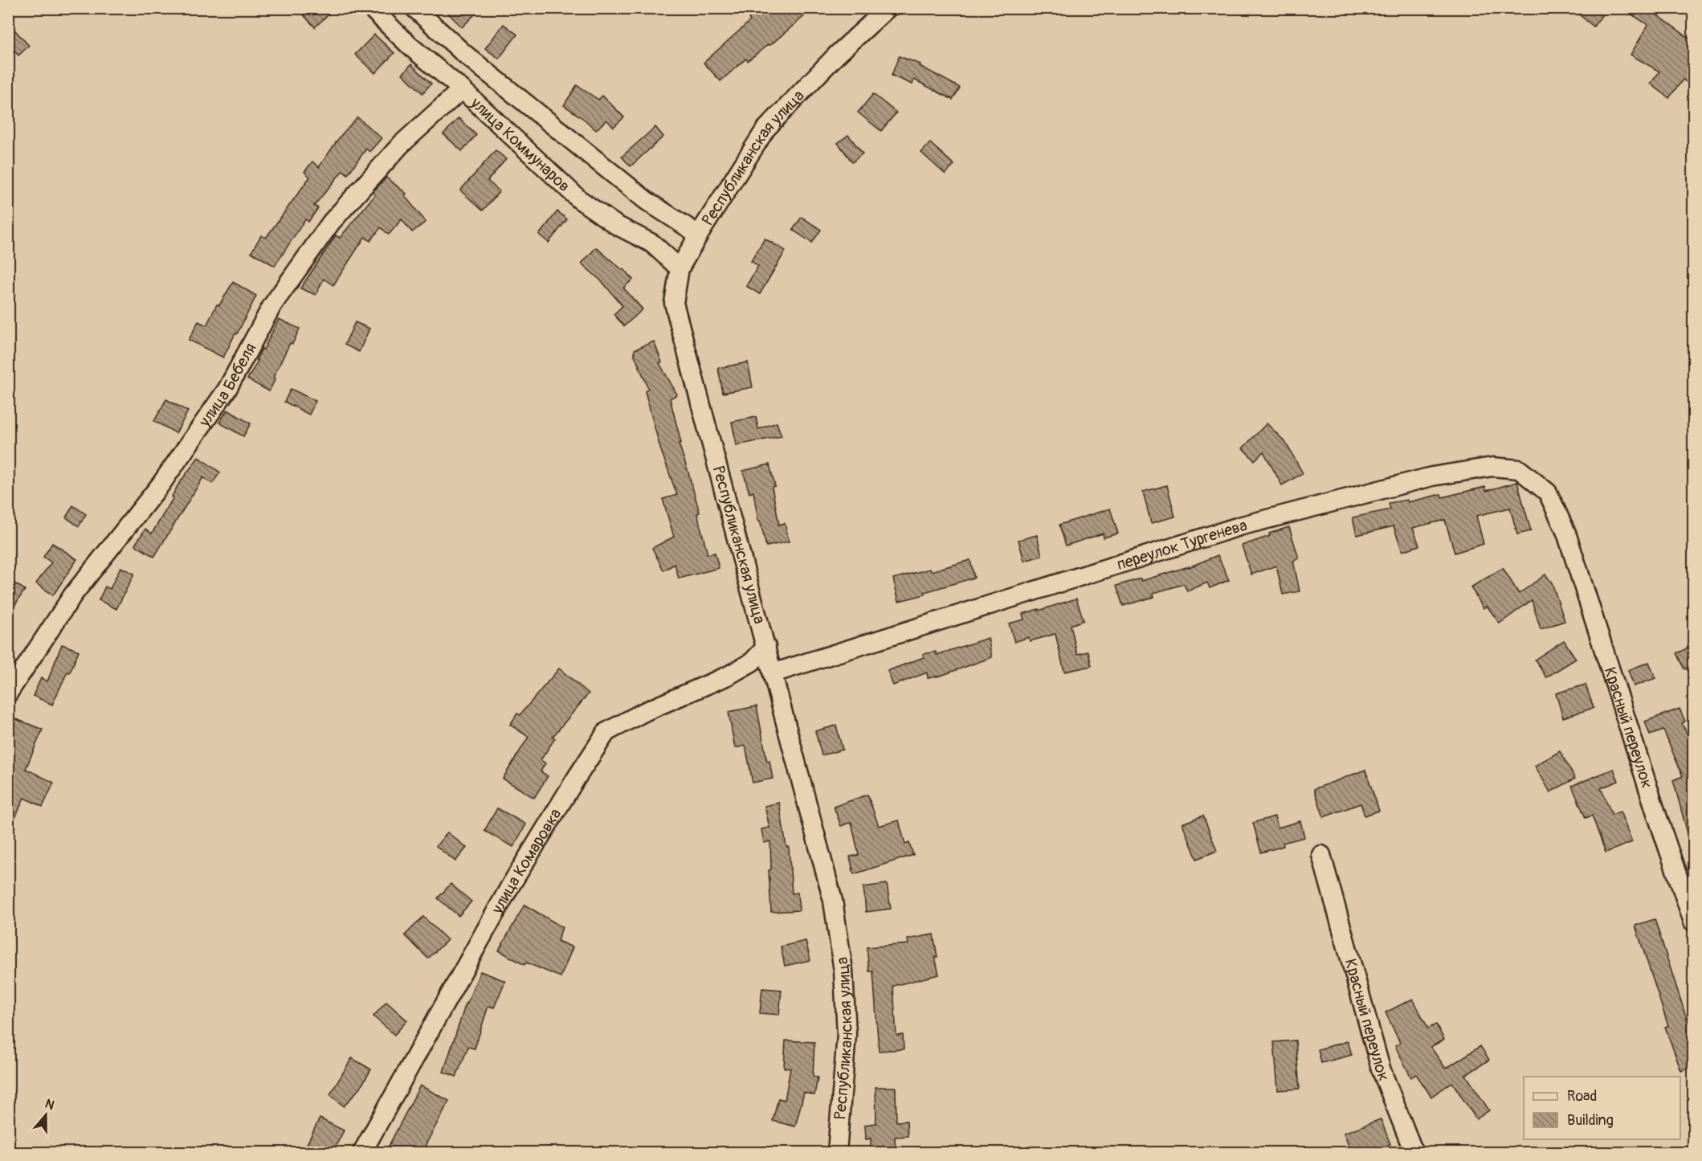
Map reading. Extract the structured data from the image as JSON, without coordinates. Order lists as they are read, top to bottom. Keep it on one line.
{"streets":{"street":["улица Коммунаров","Республиканская улица","улица Бебеля","переулок Тургенева","Красный переулок","улица Комаровка"]},"crossings":[["улица Коммунаров","Республиканская улица"],["улица Коммунаров","улица Бебеля"],["Республиканская улица","переулок Тургенева"],["Республиканская улица","улица Комаровка"],["переулок Тургенева","Красный переулок"]],"legend":["Road","Building"],"north":"top"}
